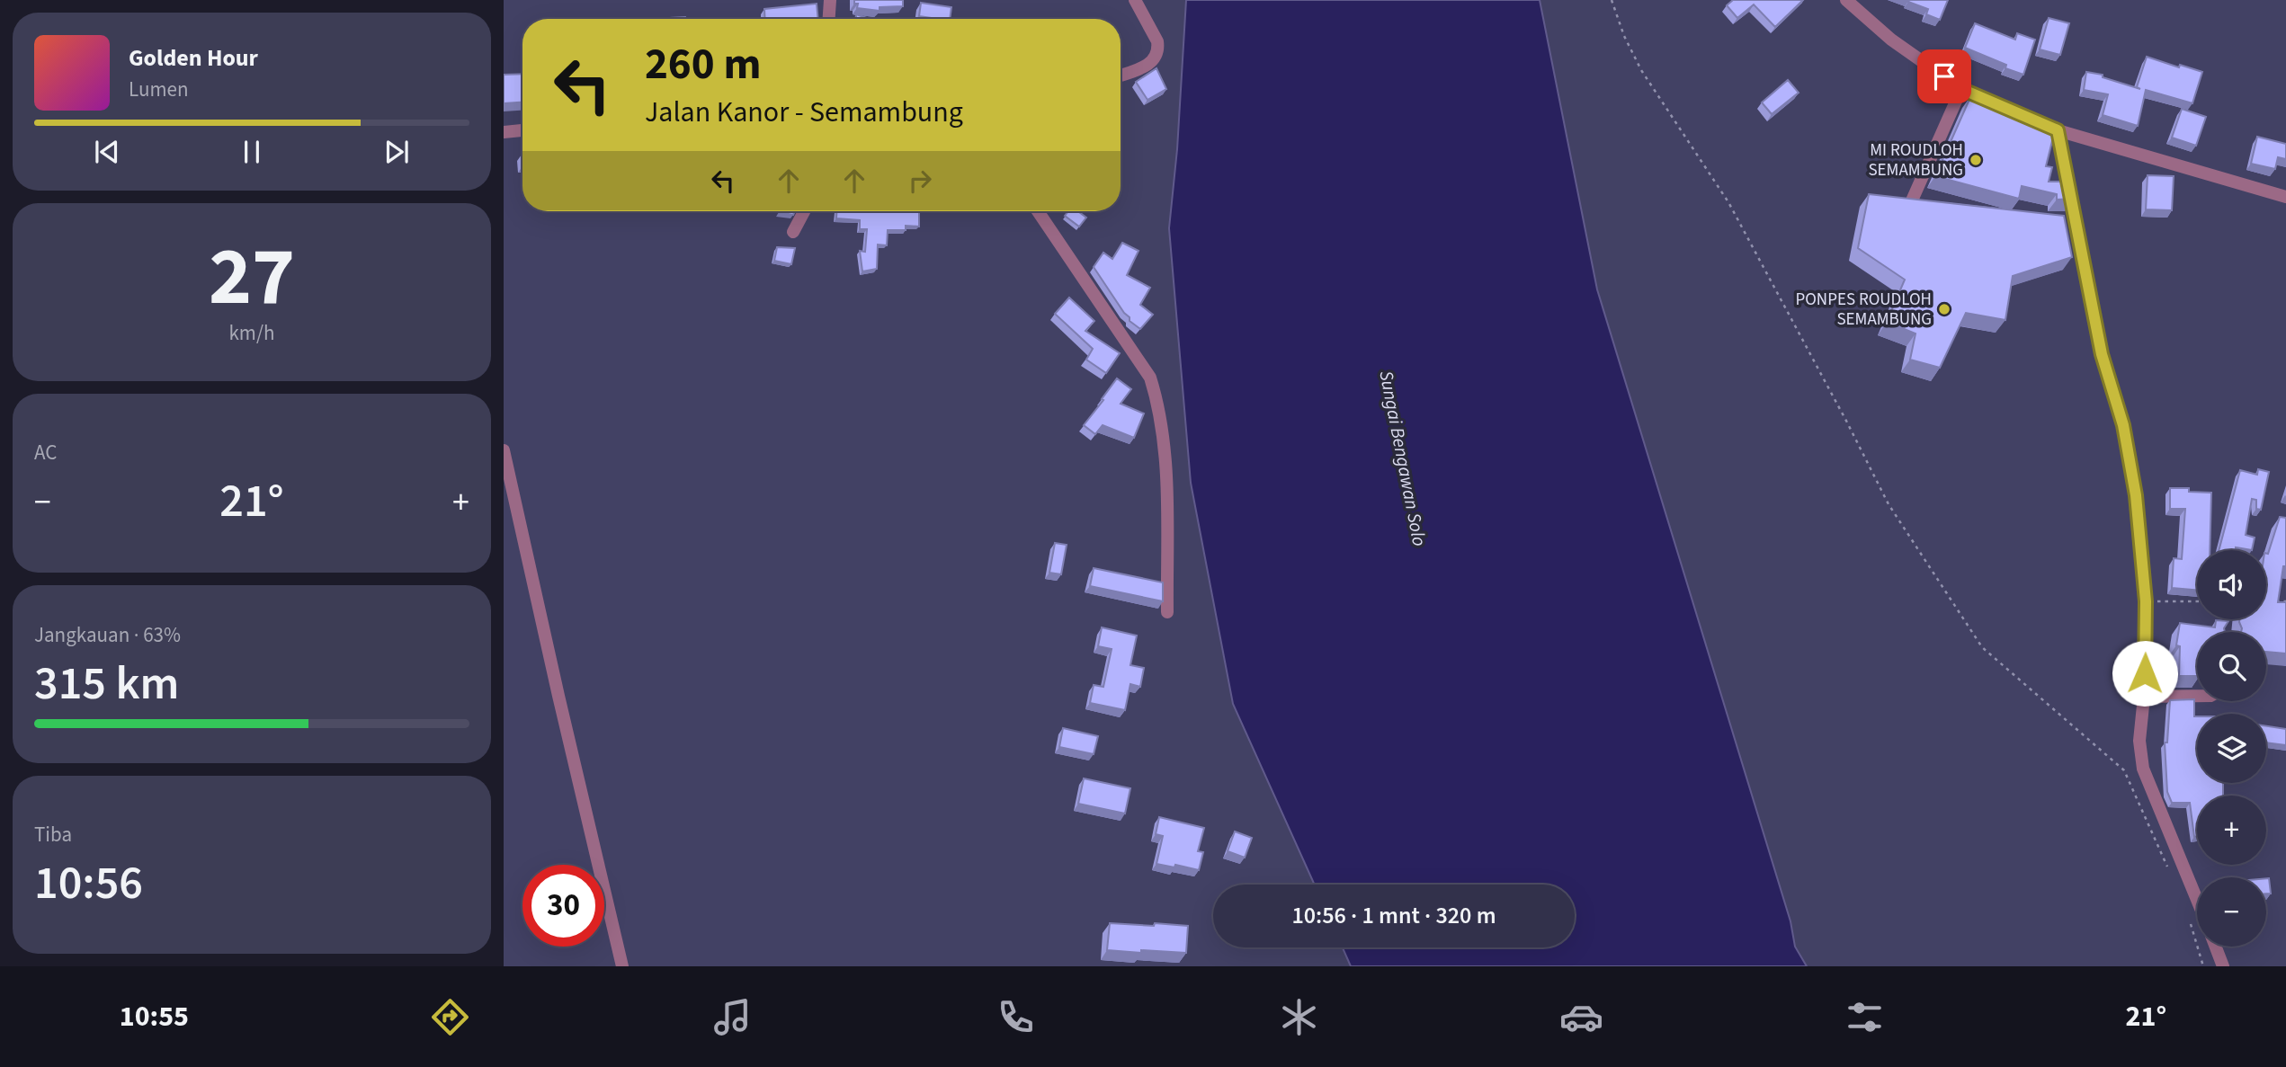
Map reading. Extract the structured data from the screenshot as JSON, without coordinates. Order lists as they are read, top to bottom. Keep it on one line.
{"water":["Sungai Bengawan Solo"],"places":["MI ROUDLOH SEMAMBUNG","PONPES ROUDLOH SEMAMBUNG"],"page":{"turn":["260 m","Jalan Kanor - Semambung"],"song":["Golden Hour","Lumen"],"tile":[["27","km/h"],"AC",["Jangkauan · 63%","315 km"],["Tiba","10:56"]],"heat":["−","21°","+"],"map_buttons":["+","−"],"limit":"30","trip":"10:56 · 1 mnt · 320 m","tabs":["10:55","21°"]}}
